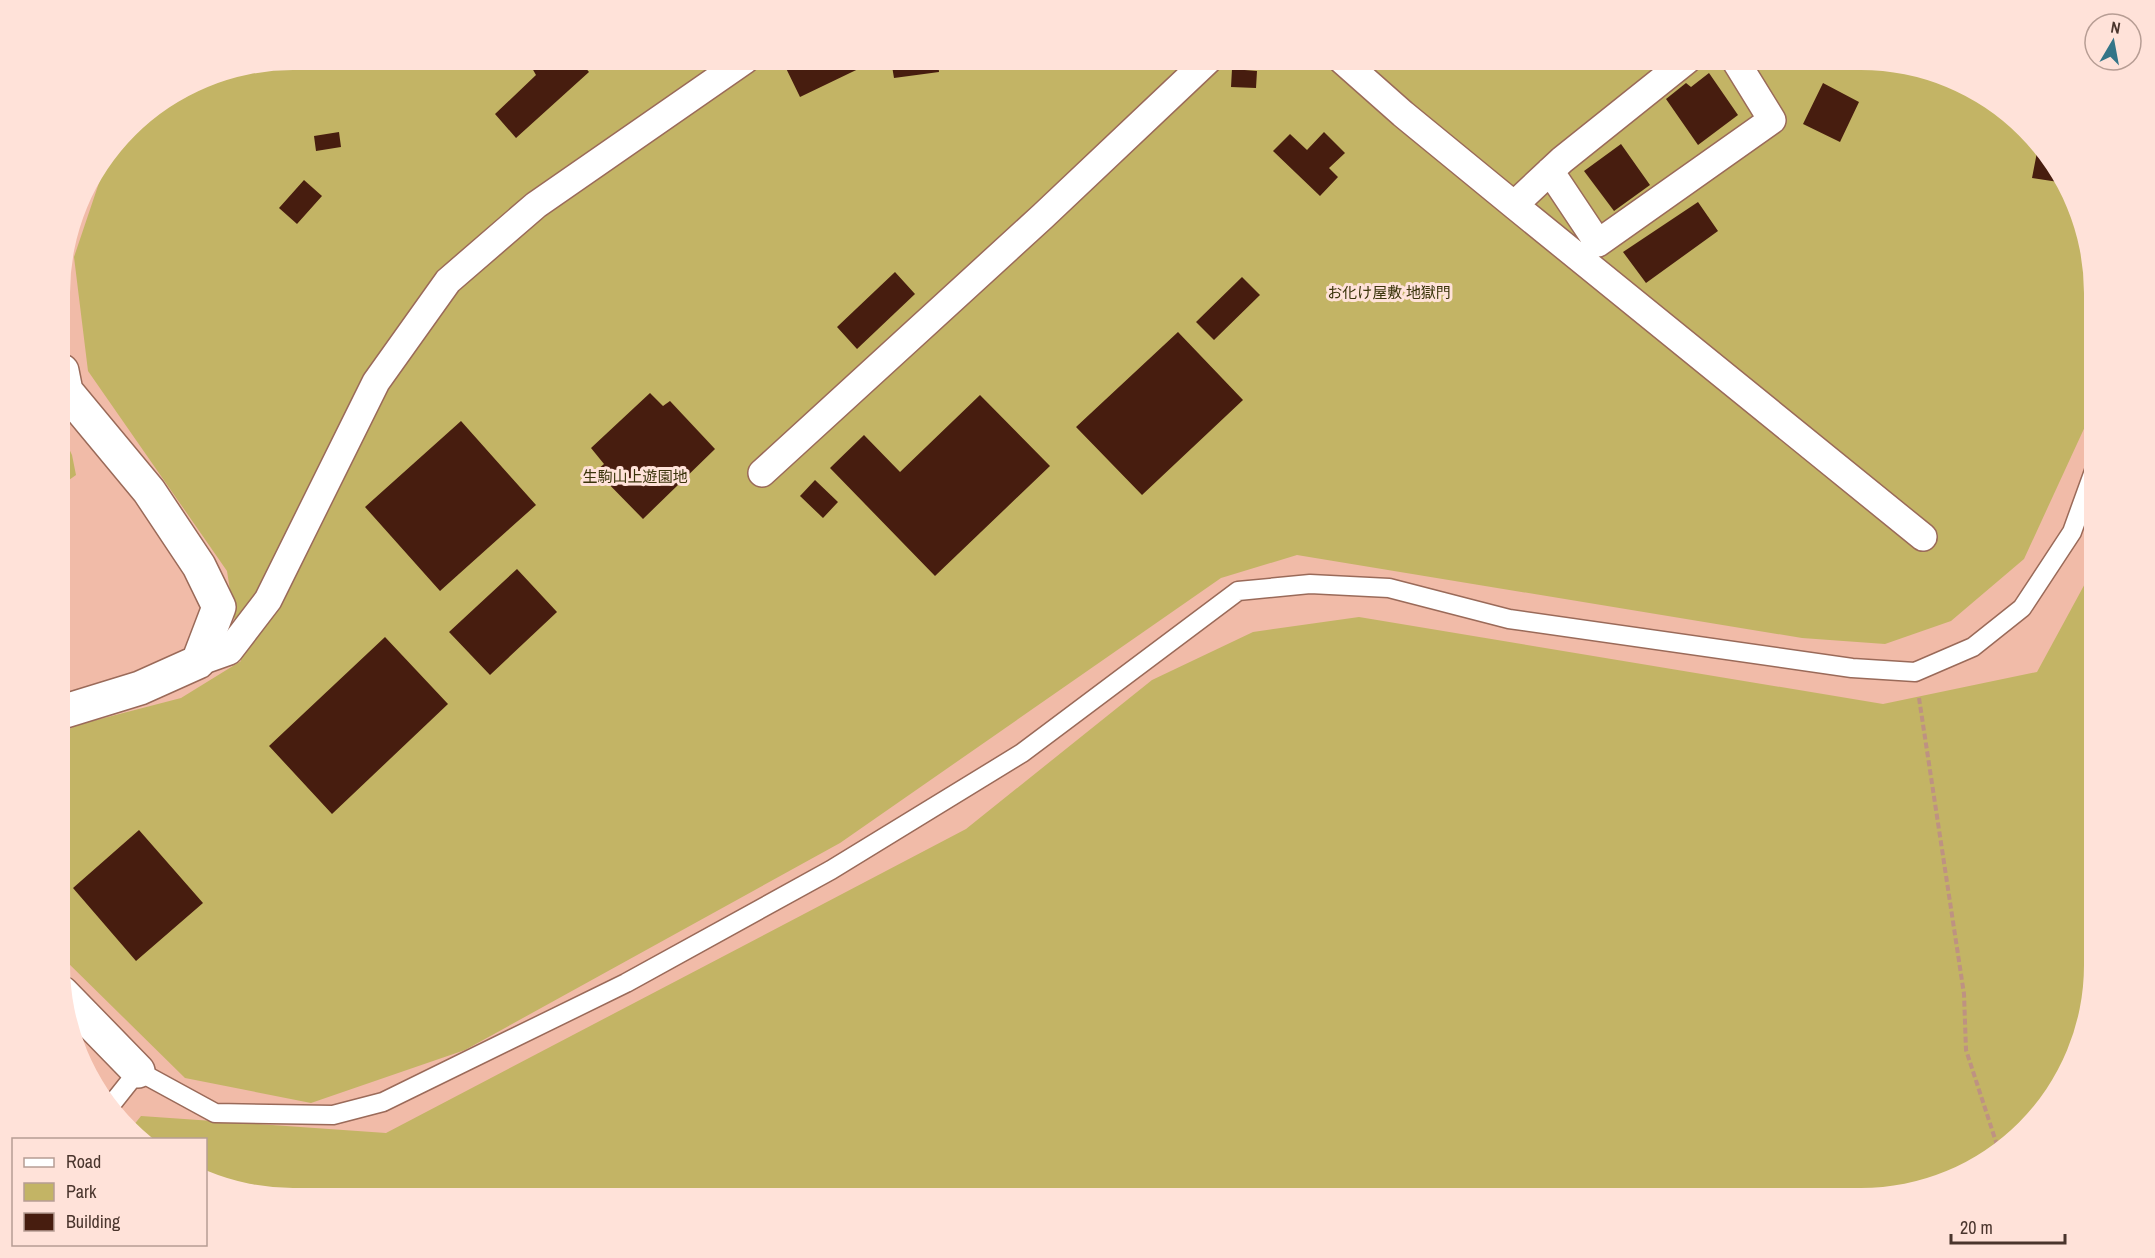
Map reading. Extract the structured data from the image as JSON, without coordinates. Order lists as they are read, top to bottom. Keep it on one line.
{"parks":["お化け屋敷 地獄門","生駒山上遊園地"],"legend":["Road","Park","Building"],"scale_bar":"20 m","north":"top"}
